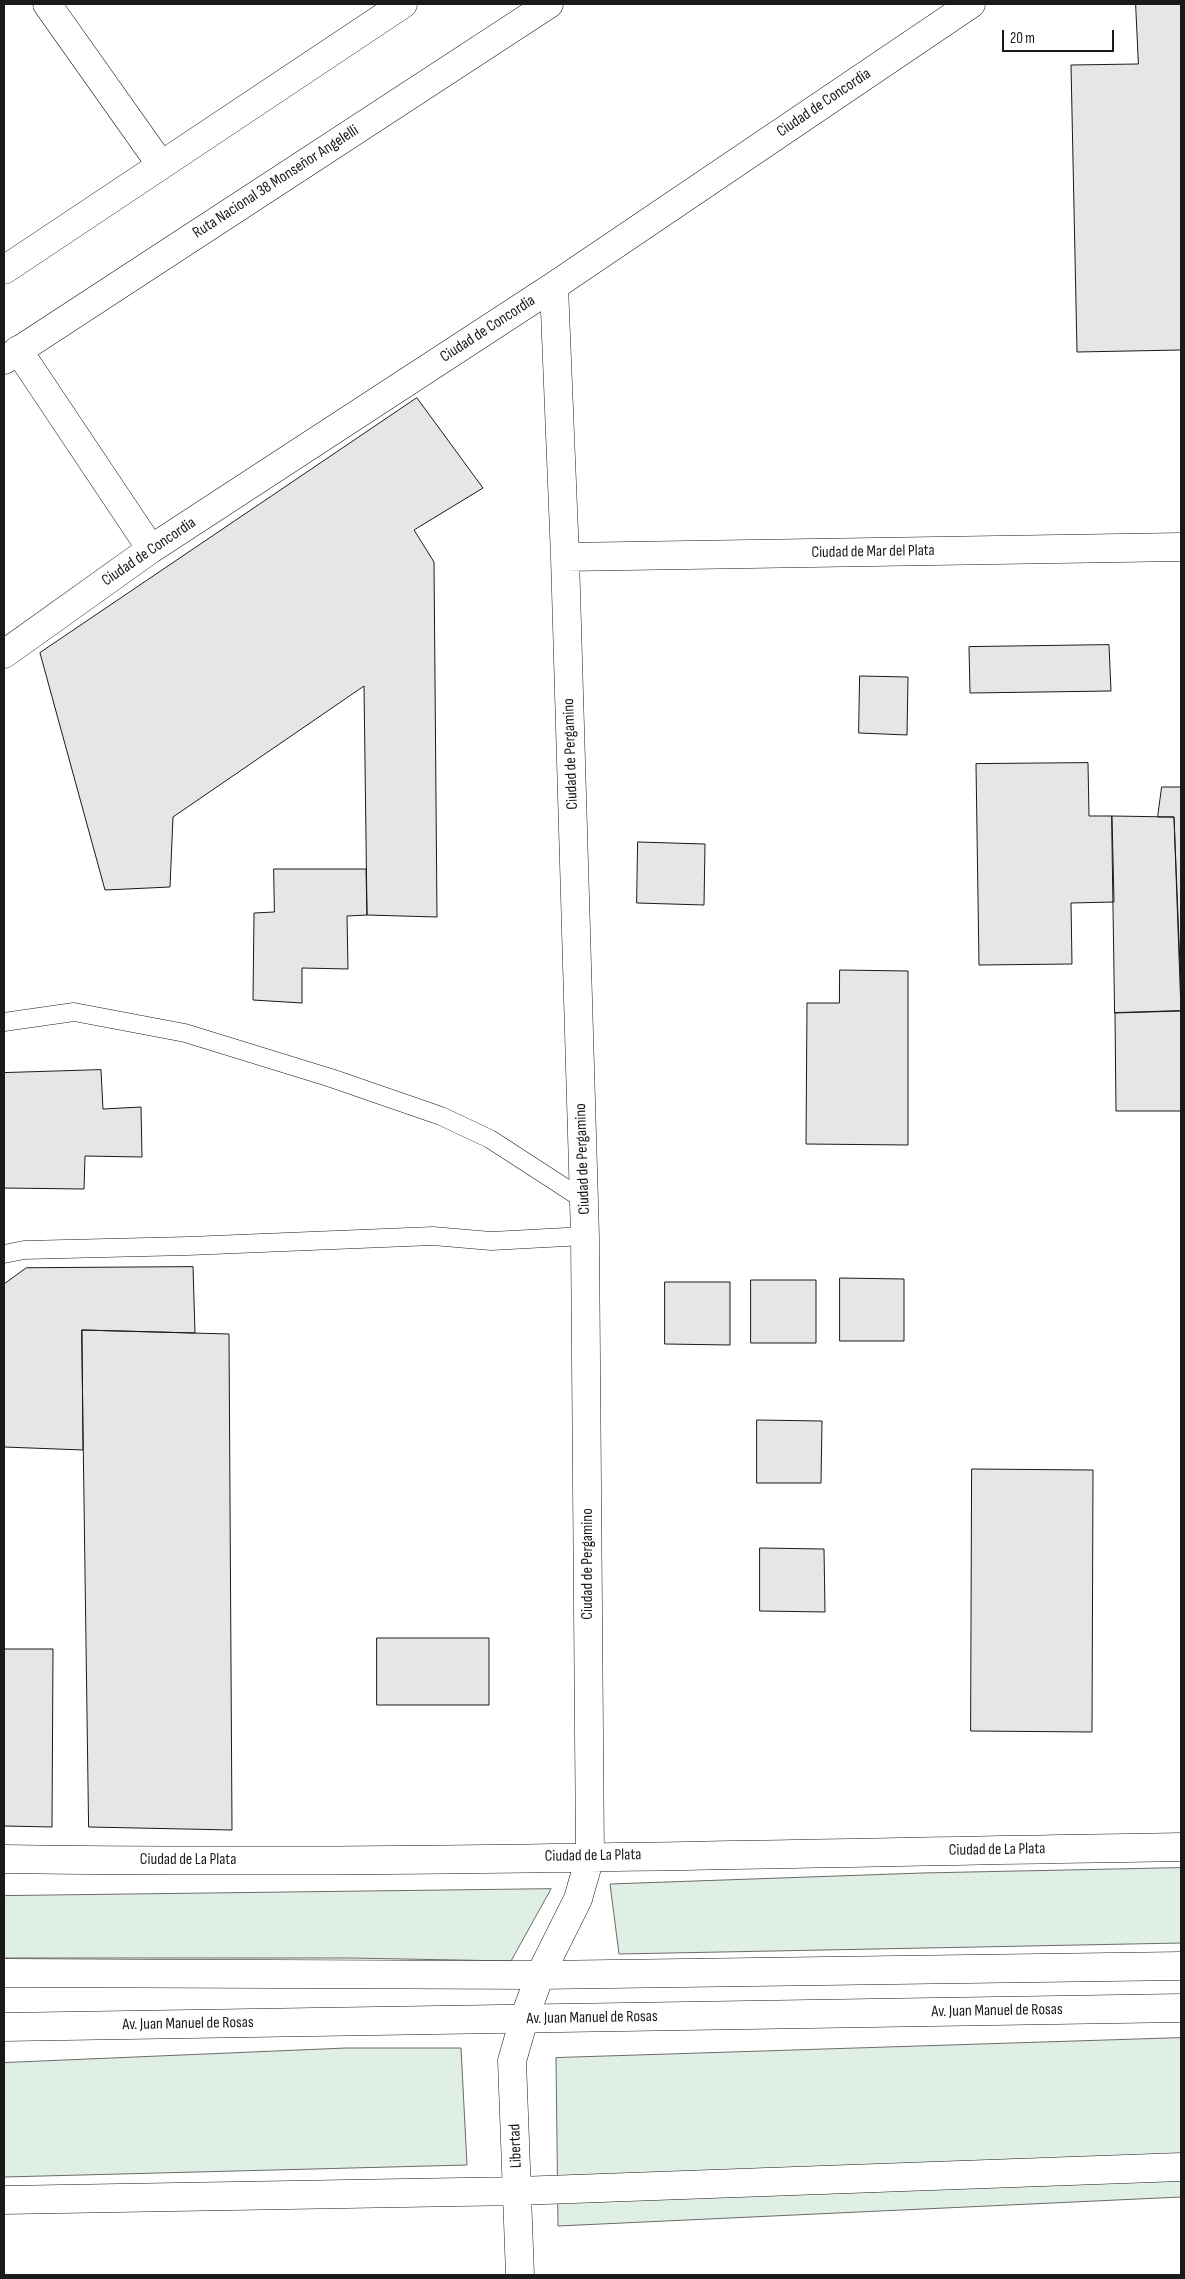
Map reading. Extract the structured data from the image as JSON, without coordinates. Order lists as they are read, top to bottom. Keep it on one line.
{"streets":{"main road":["Ciudad de Concordia","Ruta Nacional 38 Monseñor Angelelli","Ciudad de Mar del Plata","Ciudad de Pergamino","Ciudad de La Plata","Av. Juan Manuel de Rosas","Libertad"]},"crossings":[["Ciudad de Concordia","Ciudad de Pergamino"],["Ciudad de Mar del Plata","Ciudad de Pergamino"],["Ciudad de Pergamino","Ciudad de La Plata"],["Ciudad de Pergamino","Av. Juan Manuel de Rosas"],["Ciudad de Pergamino","Libertad"],["Av. Juan Manuel de Rosas","Libertad"]],"scale_bar":"20 m"}
